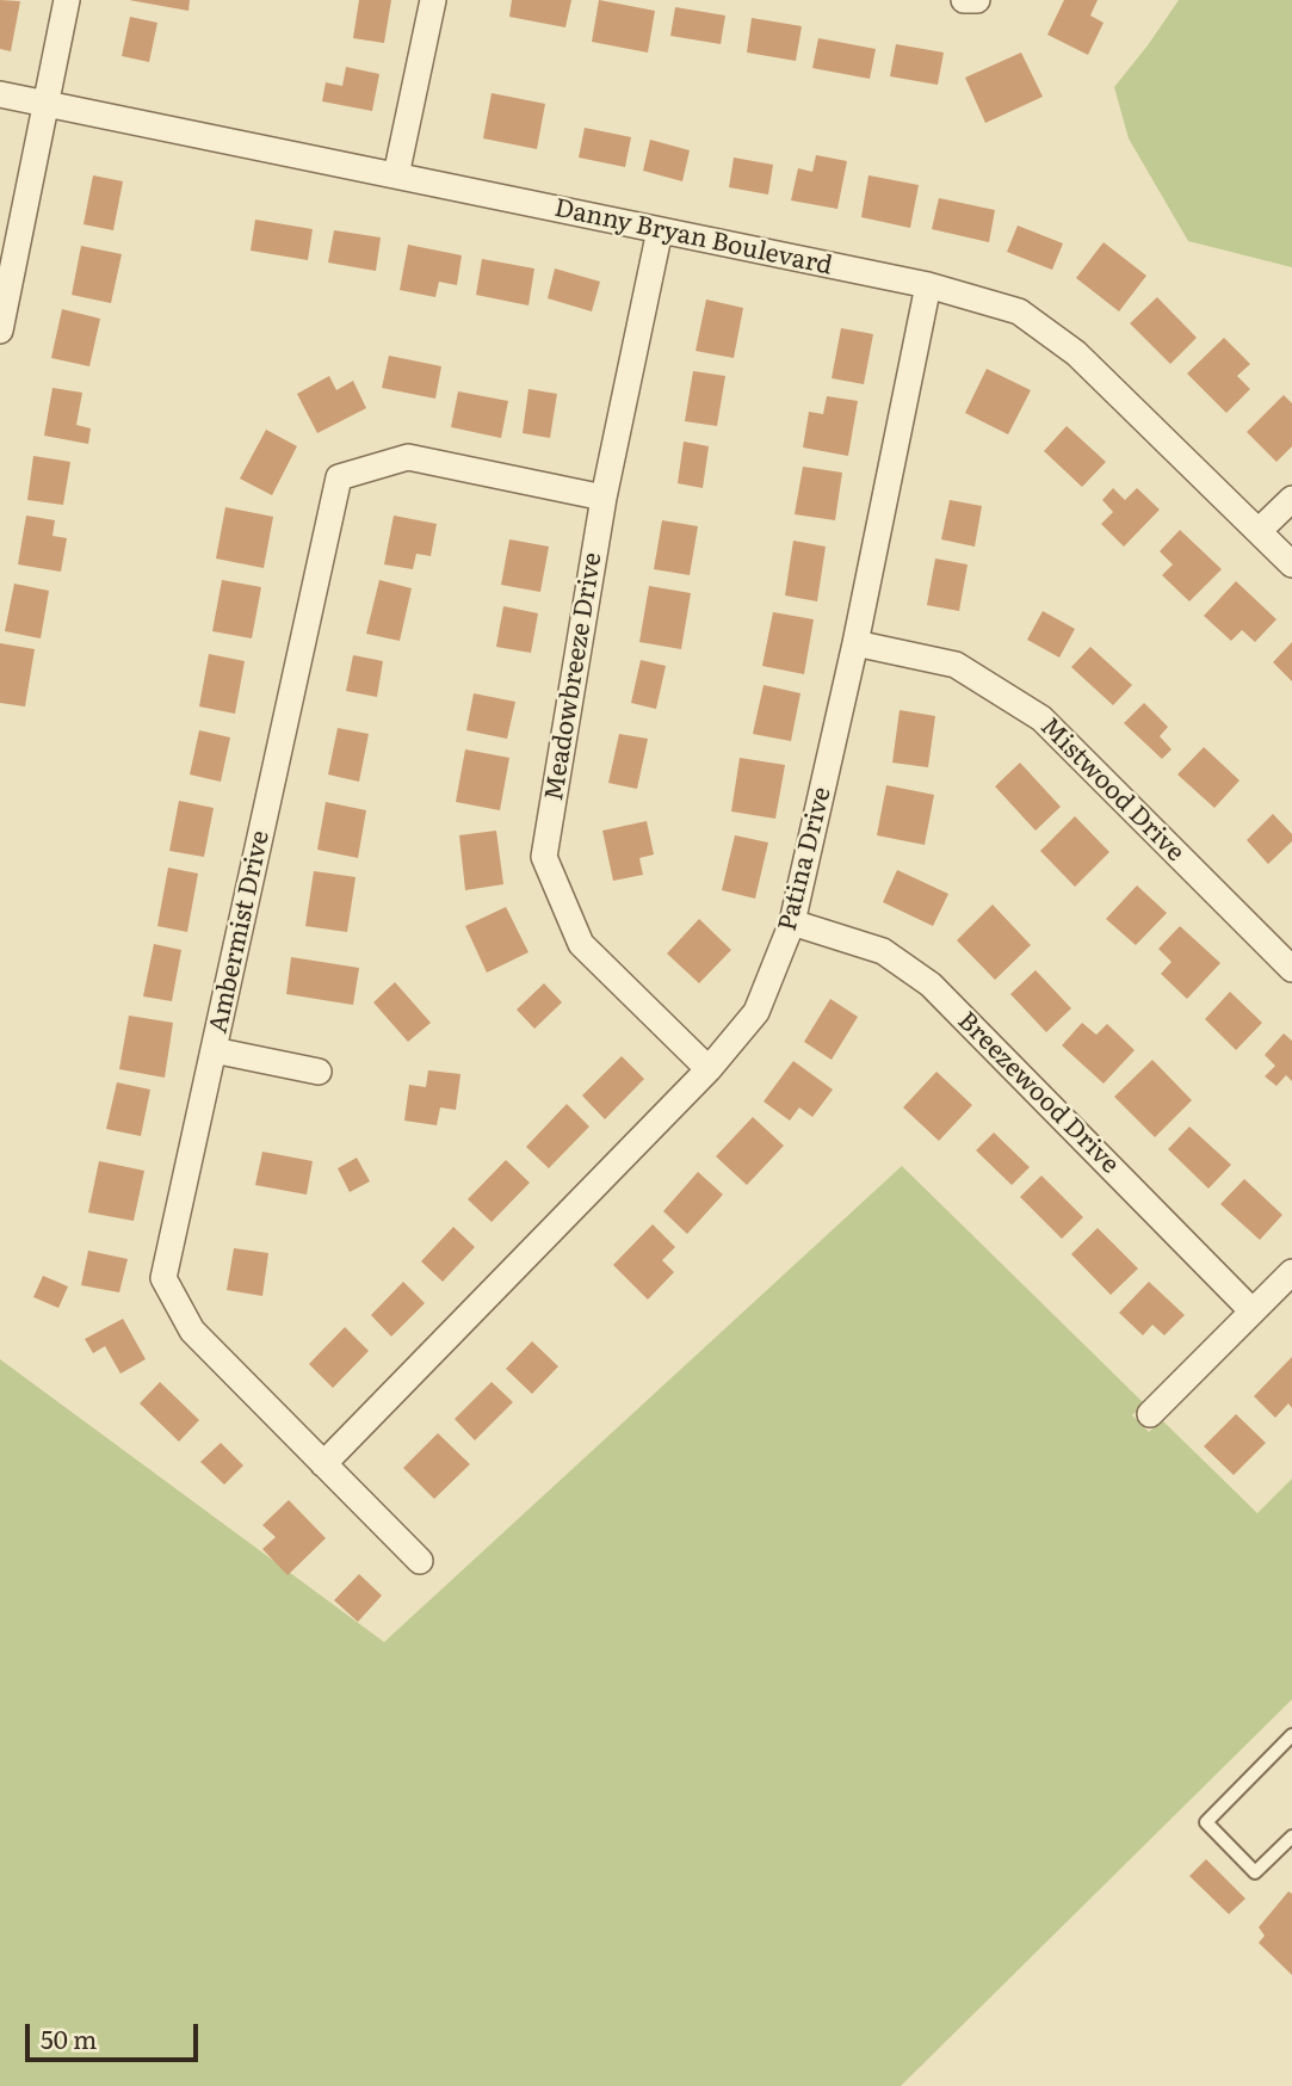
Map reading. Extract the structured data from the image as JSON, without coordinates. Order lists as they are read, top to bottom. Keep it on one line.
{"streets":{"street":["Danny Bryan Boulevard","Meadowbreeze Drive","Mistwood Drive","Patina Drive","Ambermist Drive","Breezewood Drive"]},"crossings":[["Danny Bryan Boulevard","Meadowbreeze Drive"],["Danny Bryan Boulevard","Patina Drive"],["Meadowbreeze Drive","Patina Drive"],["Meadowbreeze Drive","Ambermist Drive"],["Mistwood Drive","Patina Drive"],["Patina Drive","Ambermist Drive"],["Patina Drive","Breezewood Drive"]],"scale_bar":"50 m"}
